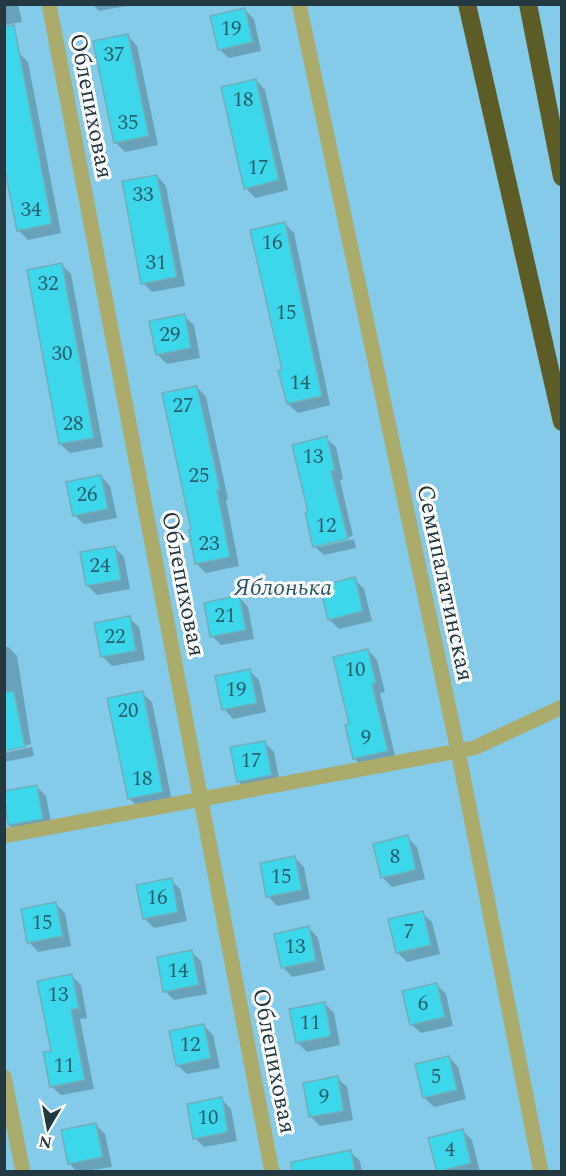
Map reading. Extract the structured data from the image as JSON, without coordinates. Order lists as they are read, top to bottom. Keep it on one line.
{"streets":{"street":["Облепиховая","Семипалатинская"]},"parks":["Яблонька"],"house_numbers":["19","37","18","35","17","33","34","16","31","32","15","29","30","14","27","28","13","25","26","12","23","24","21","22","10","19","20","9","17","18","8","15","16","15","7","13","14","13","6","11","12","11","5","9","10","4"],"north":"bottom"}
